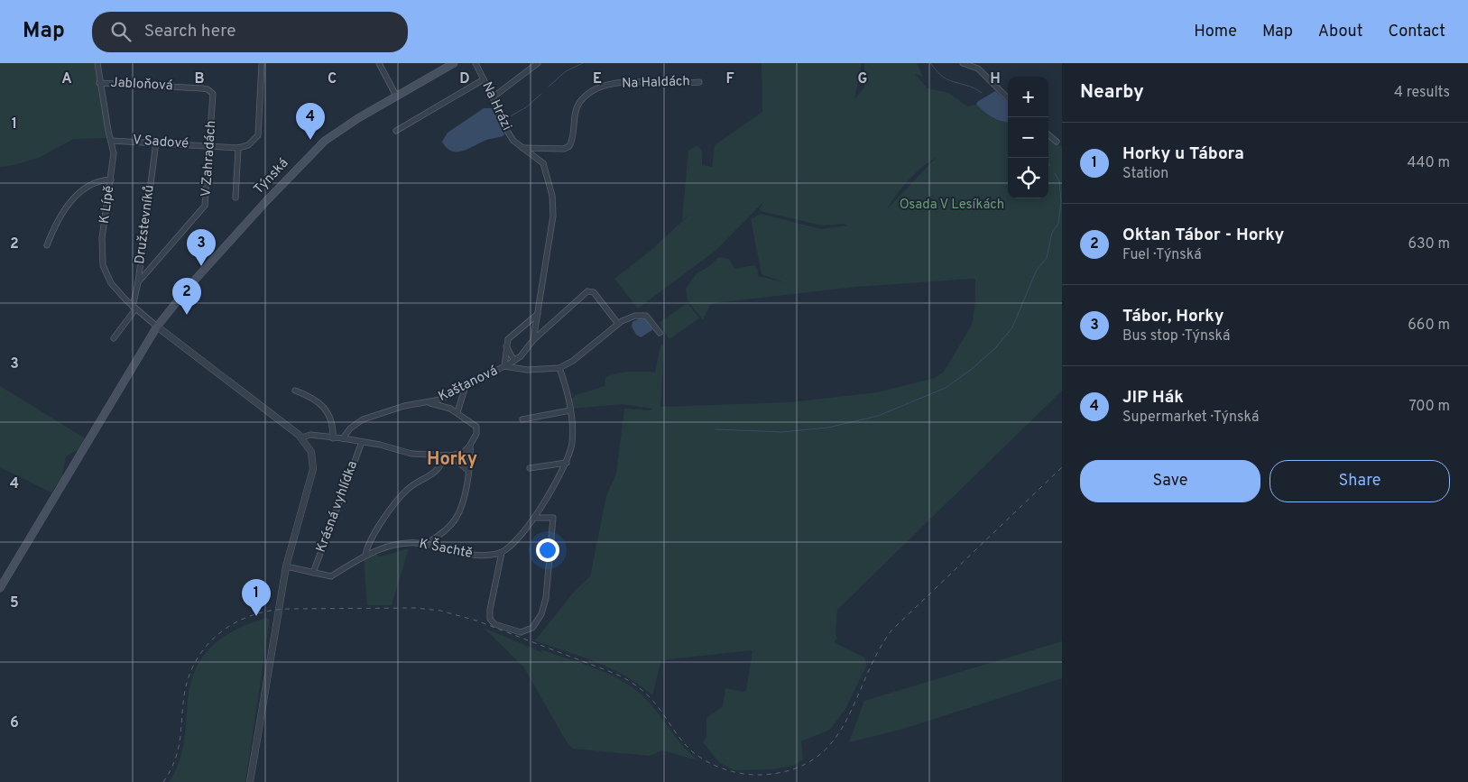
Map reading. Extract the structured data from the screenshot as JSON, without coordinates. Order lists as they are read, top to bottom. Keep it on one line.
{"streets":{"main road":["Týnská"],"street":["Na Haldách","Jabloňová","Na Hrázi","V Sadové","V Zahradách","K Lípě","Družstevníků","Kaštanová","Krásná vyhlídka","K Šachtě"]},"crossings":[["Na Haldách","Na Hrázi"],["Jabloňová","V Zahradách"],["Jabloňová","K Lípě"],["V Sadové","V Zahradách"],["V Sadové","K Lípě"],["V Sadové","Družstevníků"],["V Zahradách","Družstevníků"],["Týnská","K Lípě"],["K Lípě","Družstevníků"],["Krásná vyhlídka","K Šachtě"]],"districts":["Horky"],"parks":["Osada V Lesíkách"],"page":{"header":"Map","search":"Search here","nav":["Home","Map","About","Contact"],"heading":["Nearby","4 results"],"map_buttons":["+","−"],"pins":["4","3","2","1"],"list":[{"mark":"1","name":"Horky u Tábora","note":"Station","value":"440 m"},{"mark":"2","name":"Oktan Tábor - Horky","note":"Fuel · Týnská","value":"630 m"},{"mark":"3","name":"Tábor, Horky","note":"Bus stop · Týnská","value":"660 m"},{"mark":"4","name":"JIP Hák","note":"Supermarket · Týnská","value":"700 m"}],"buttons":["Save","Share"]},"grid":{"columns":["A","B","C","D","E","F","G","H"],"rows":["1","2","3","4","5","6"]}}
